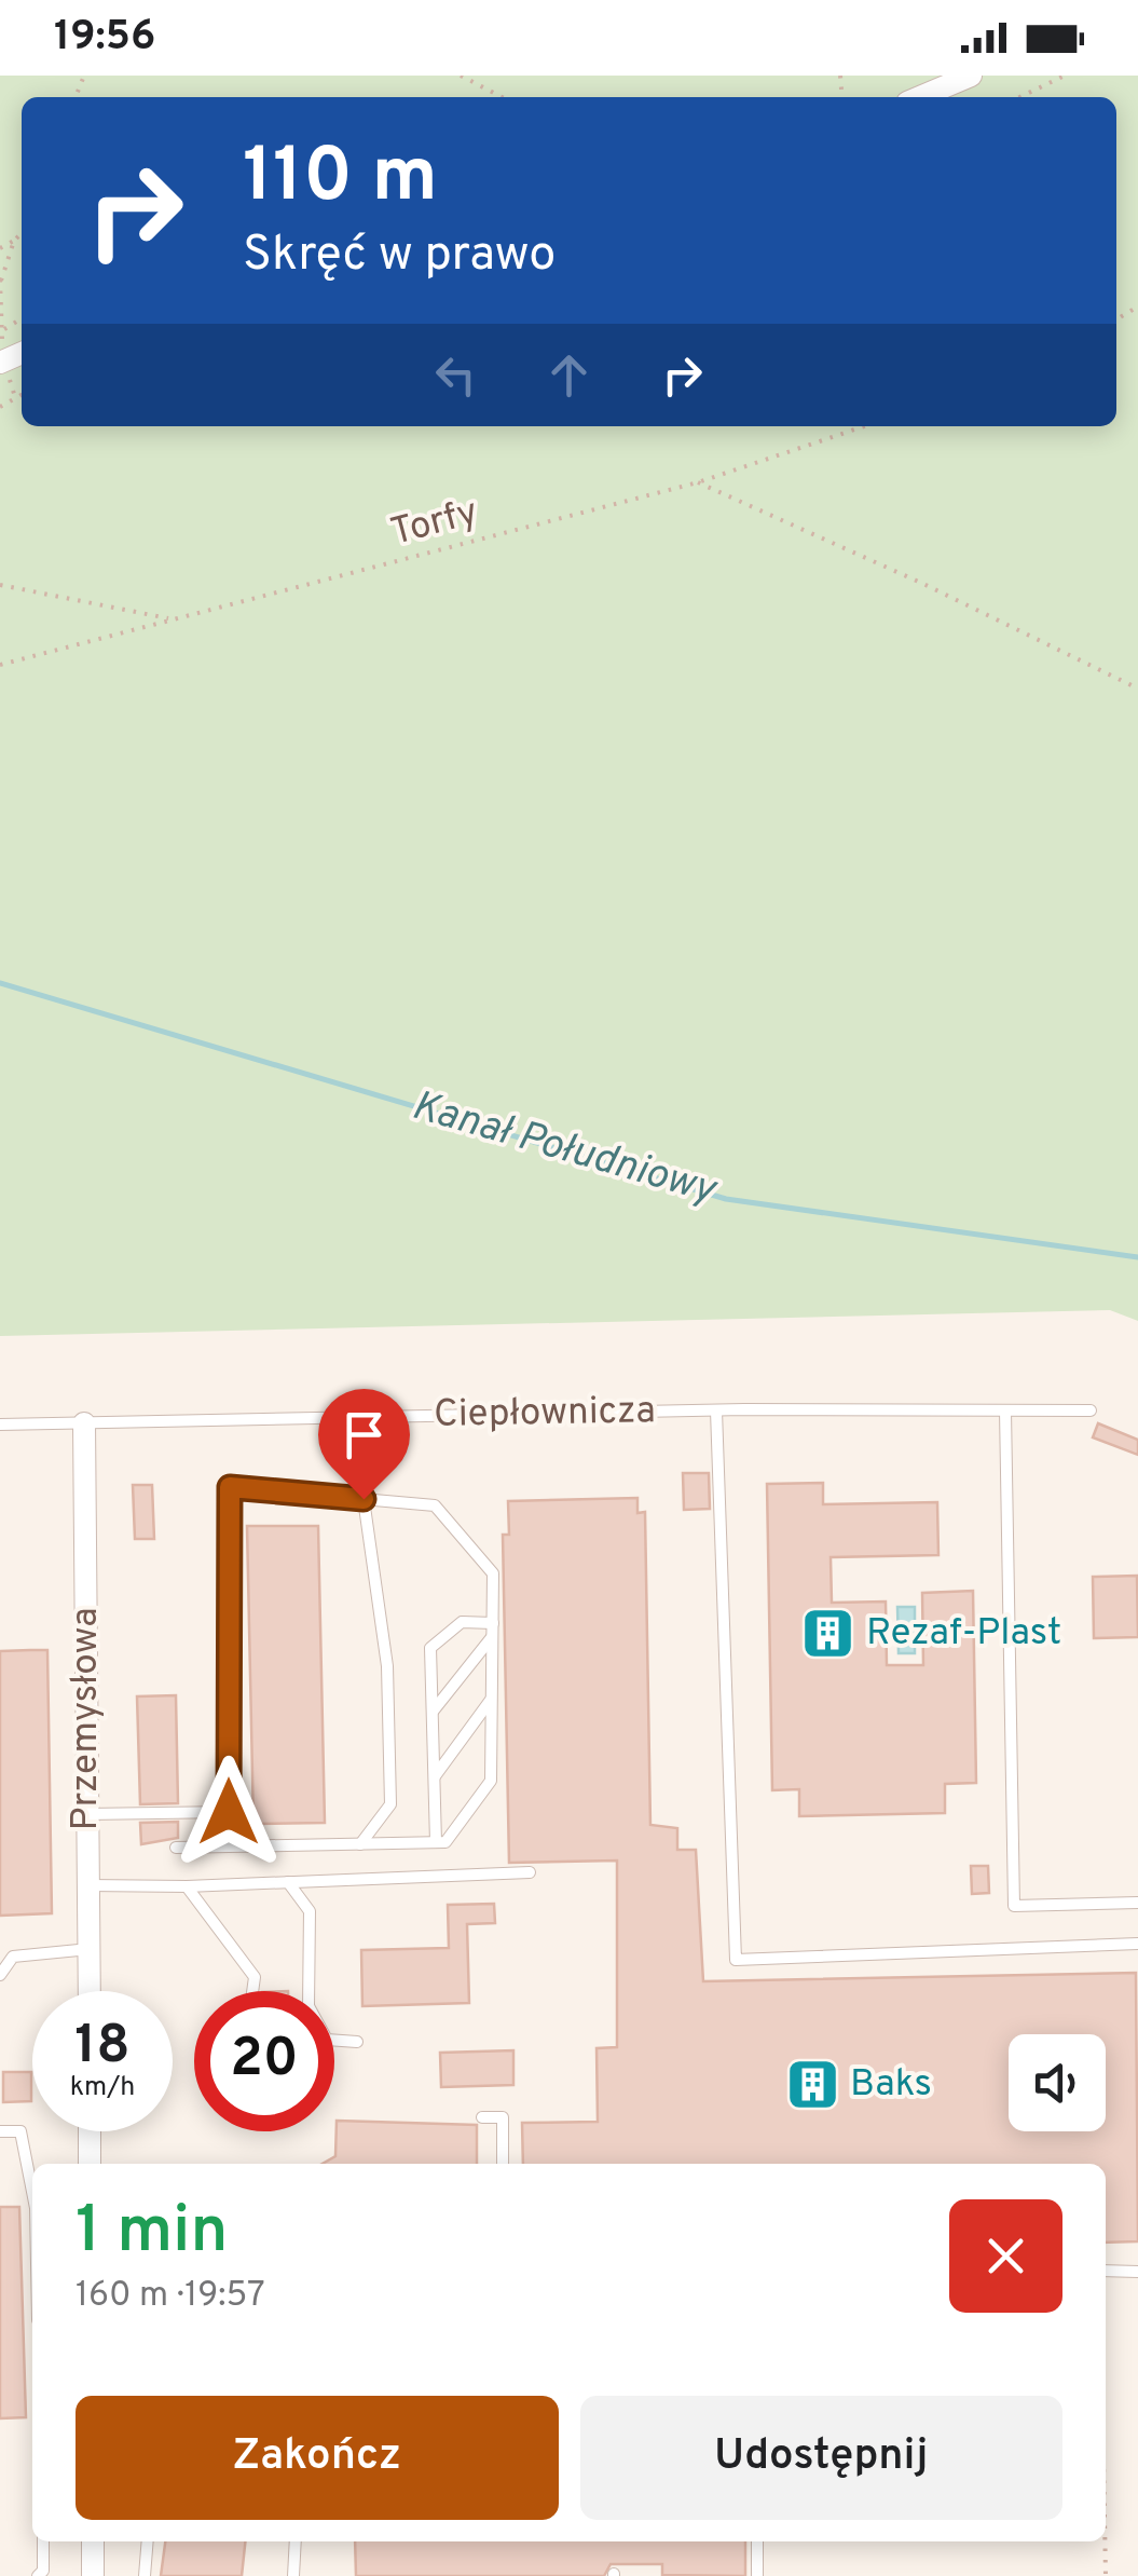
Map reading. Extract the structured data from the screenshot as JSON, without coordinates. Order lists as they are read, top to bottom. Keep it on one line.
{"streets":{"street":["Przemysłowa"],"lane":["Ciepłownicza"],"path":["Torfy"]},"crossings":[["Ciepłownicza","Przemysłowa"]],"water":["Kanał Południowy"],"places":{"building":["Rezaf-Plast","Baks"]},"page":{"status":"19:56","turn":["110 m","Skręć w prawo"],"speed":"18 km/h","limit":"20","heading":["1 min","160 m · 19:57"],"buttons":["Zakończ","Udostępnij"]}}
